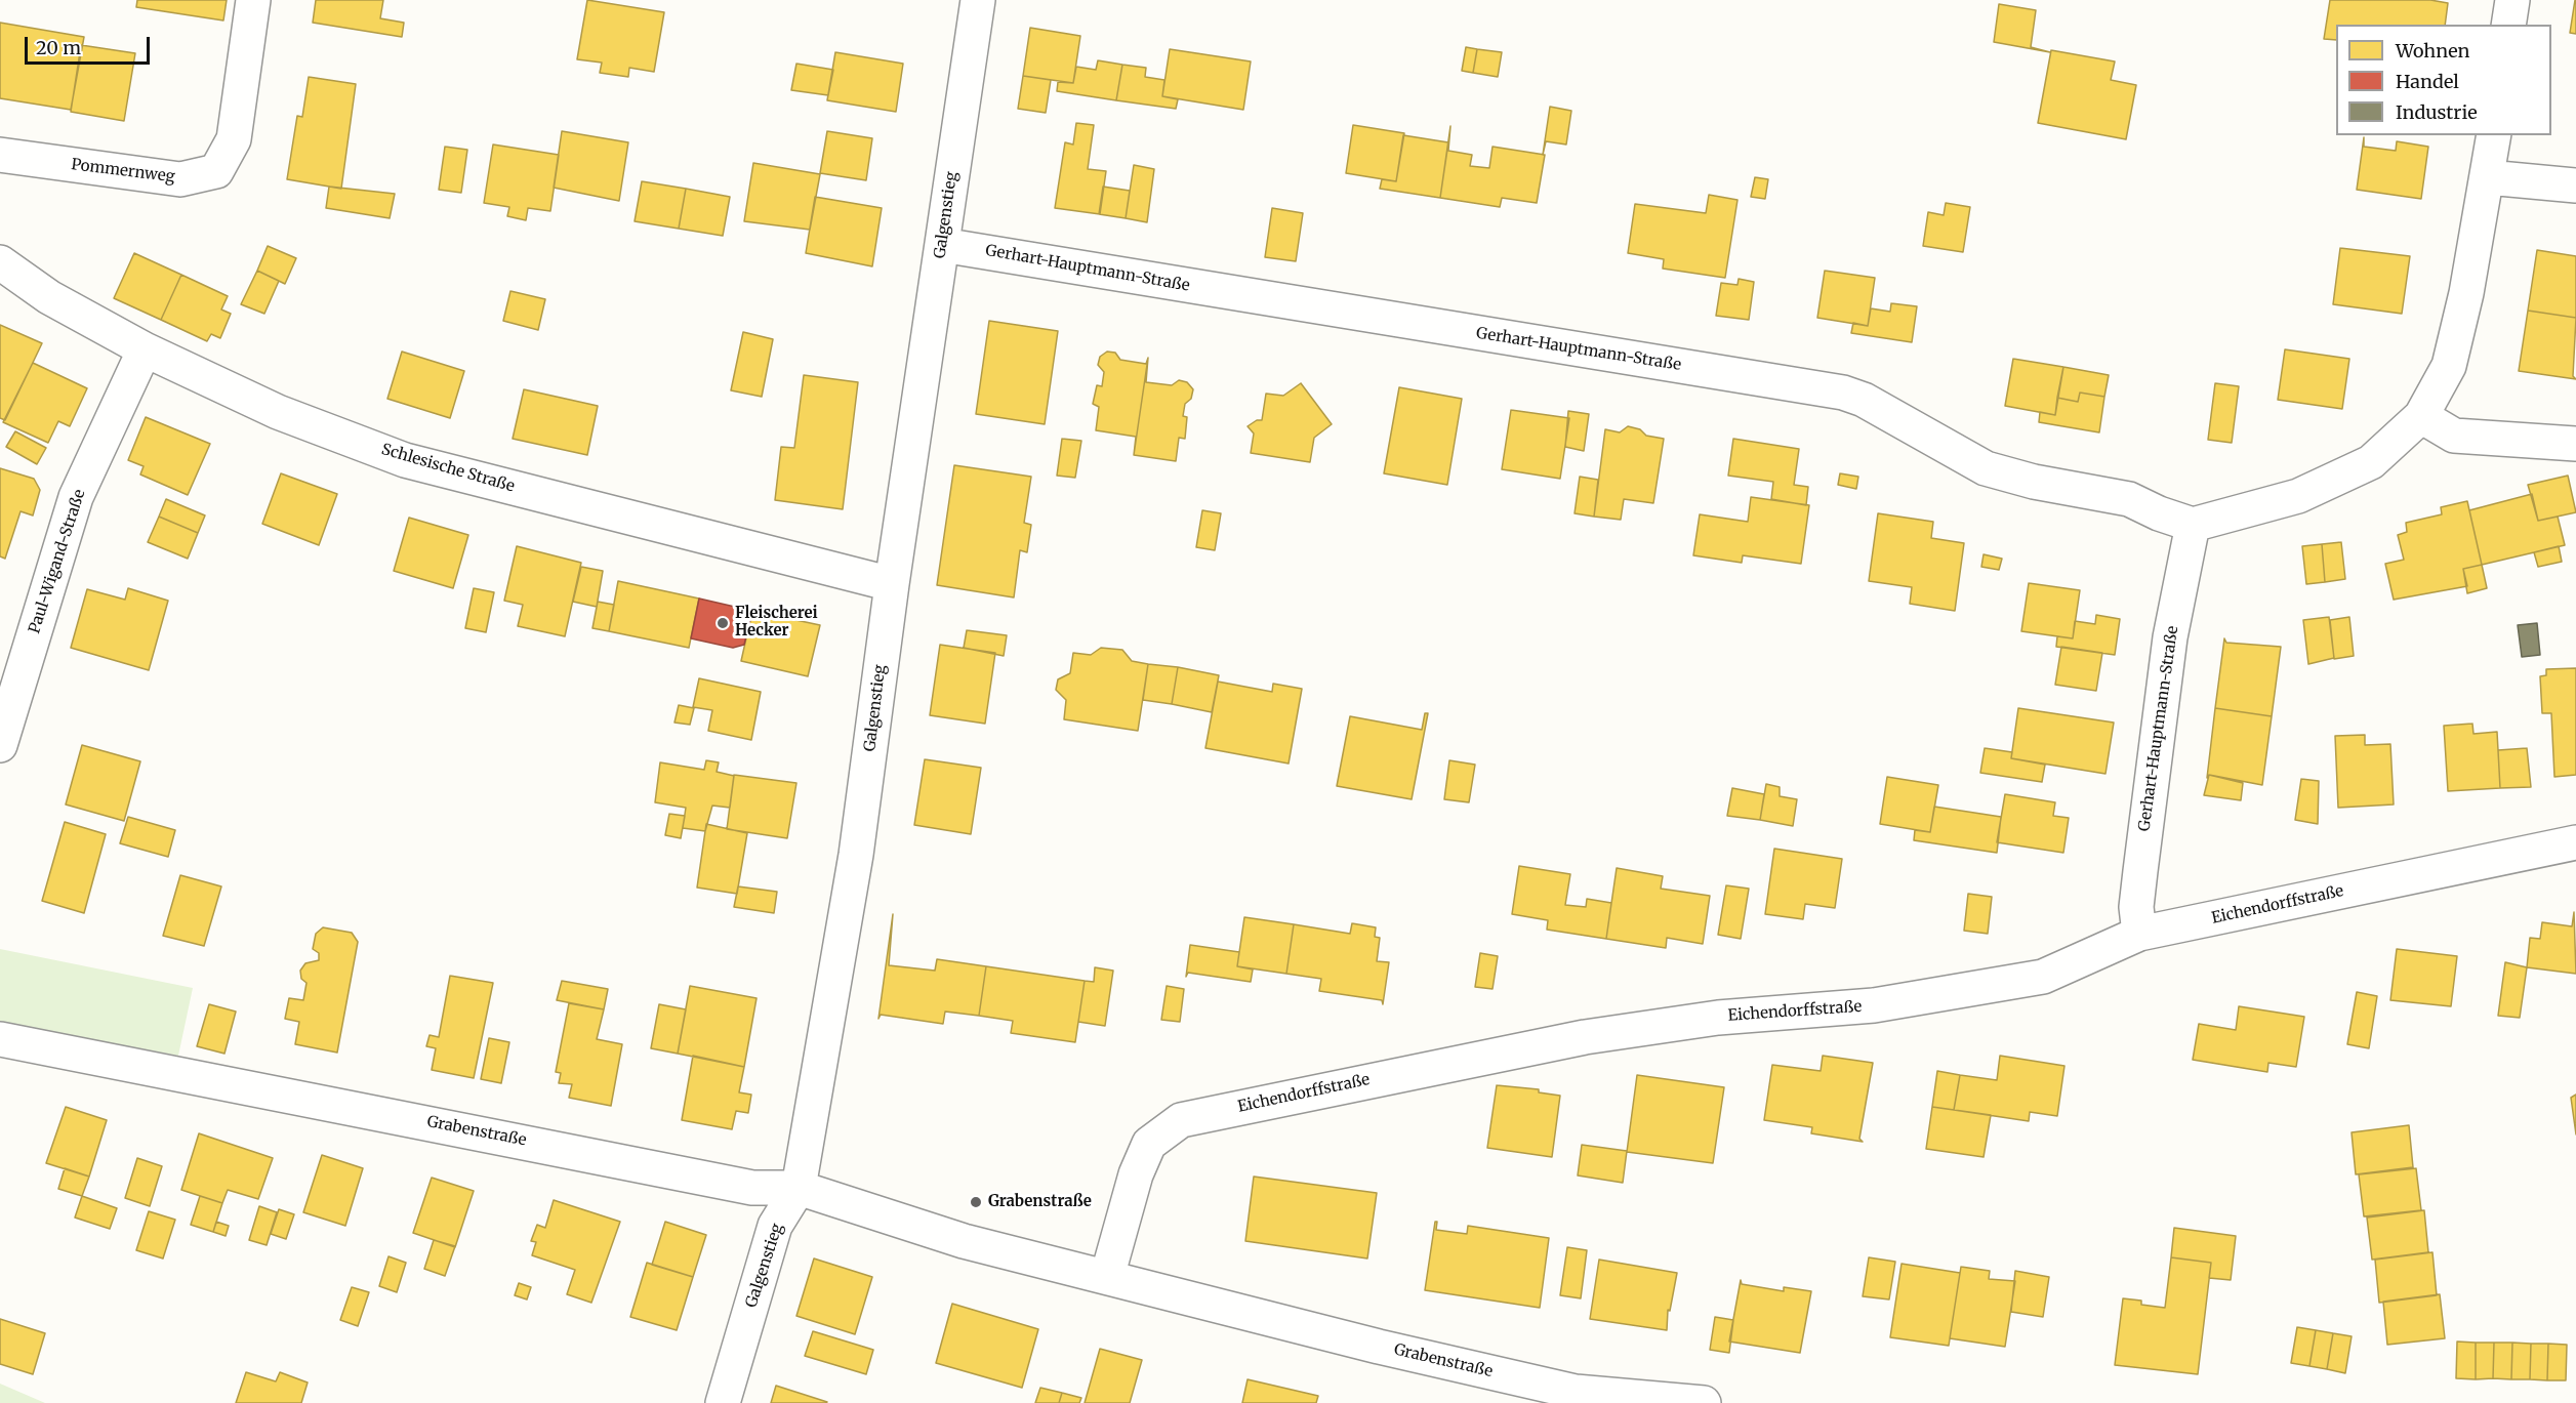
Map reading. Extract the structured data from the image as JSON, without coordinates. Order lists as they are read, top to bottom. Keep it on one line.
{"streets":{"street":["Pommernweg","Galgenstieg","Gerhart-Hauptmann-Straße","Schlesische Straße","Paul-Wigand-Straße","Eichendorffstraße","Grabenstraße"]},"crossings":[["Galgenstieg","Gerhart-Hauptmann-Straße"],["Galgenstieg","Schlesische Straße"],["Galgenstieg","Grabenstraße"],["Gerhart-Hauptmann-Straße","Eichendorffstraße"],["Schlesische Straße","Paul-Wigand-Straße"],["Eichendorffstraße","Grabenstraße"]],"places":["Fleischerei Hecker","Grabenstraße"],"legend":["Wohnen","Handel","Industrie"],"scale_bar":"20 m"}
